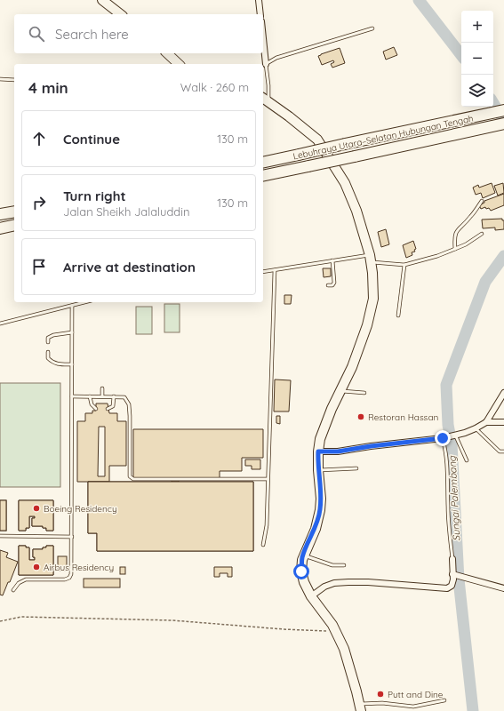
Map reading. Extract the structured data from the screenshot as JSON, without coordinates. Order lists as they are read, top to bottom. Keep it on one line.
{"streets":{"highway":["Lebuhraya Utara–Selatan Hubungan Tengah"]},"water":["Sungai Palembang"],"places":["Restoran Hassan","Boeing Residency","Airbus Residency","Putt and Dine"],"page":{"map_buttons":["+","−"],"search":"Search here","heading":["4 min","Walk · 260 m"],"list":[["Continue","130 m"],["Turn right","Jalan Sheikh Jalaluddin","130 m"],"Arrive at destination"]}}
